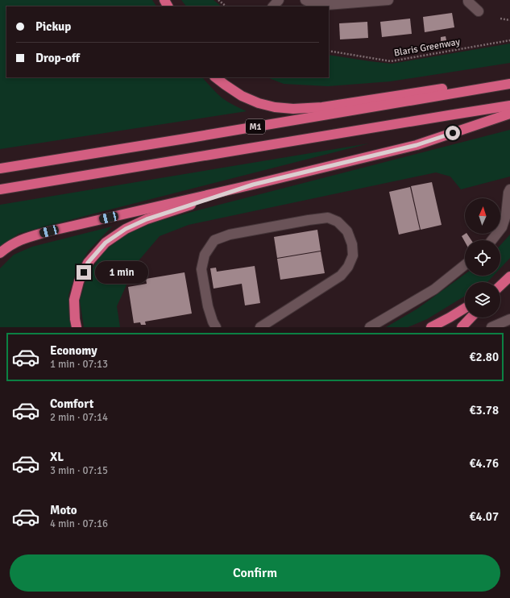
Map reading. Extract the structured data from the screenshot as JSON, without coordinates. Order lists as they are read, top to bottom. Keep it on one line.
{"streets":{"highway":["M1"],"path":["Blaris Greenway"]},"north":"top","page":{"banner":["Pickup","Drop-off"],"bubble":"1 min","list":[{"name":"Economy","note":"1 min · 07:13","value":"€2.80"},{"name":"Comfort","note":"2 min · 07:14","value":"€3.78"},{"name":"XL","note":"3 min · 07:15","value":"€4.76"},{"name":"Moto","note":"4 min · 07:16","value":"€4.07"}],"buttons":"Confirm"}}
